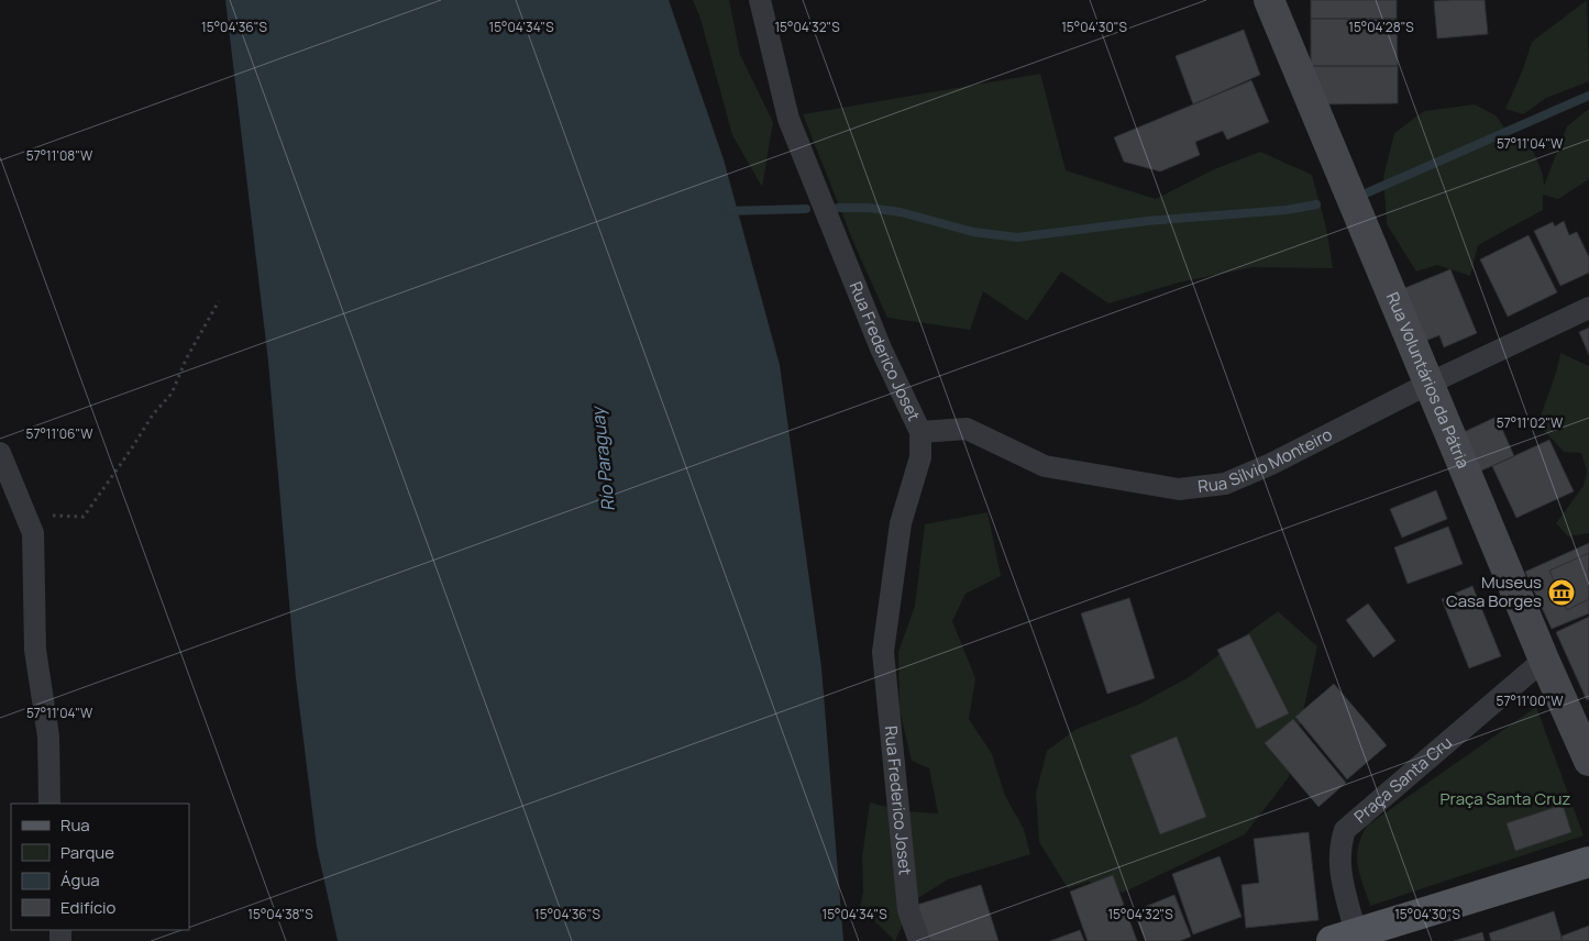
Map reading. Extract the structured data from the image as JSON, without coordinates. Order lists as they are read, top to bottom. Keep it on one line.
{"streets":{"main road":["Rua Voluntários da Pátria"],"street":["Rua Frederico Joset","Rua Sílvio Monteiro","Praça Santa Cru"]},"crossings":[["Rua Frederico Joset","Rua Sílvio Monteiro"],["Rua Voluntários da Pátria","Rua Sílvio Monteiro"],["Rua Voluntários da Pátria","Praça Santa Cru"]],"water":["Río Paraguay"],"parks":["Praça Santa Cruz"],"places":{"museum":["Museus Casa Borges"]},"legend":["Rua","Parque","Água","Edifício"],"coordinates":["15°04'36\"S","15°04'34\"S","15°04'32\"S","15°04'30\"S","15°04'28\"S","57°11'04\"W","57°11'08\"W","57°11'02\"W","57°11'06\"W","57°11'00\"W","15°04'38\"S"]}
